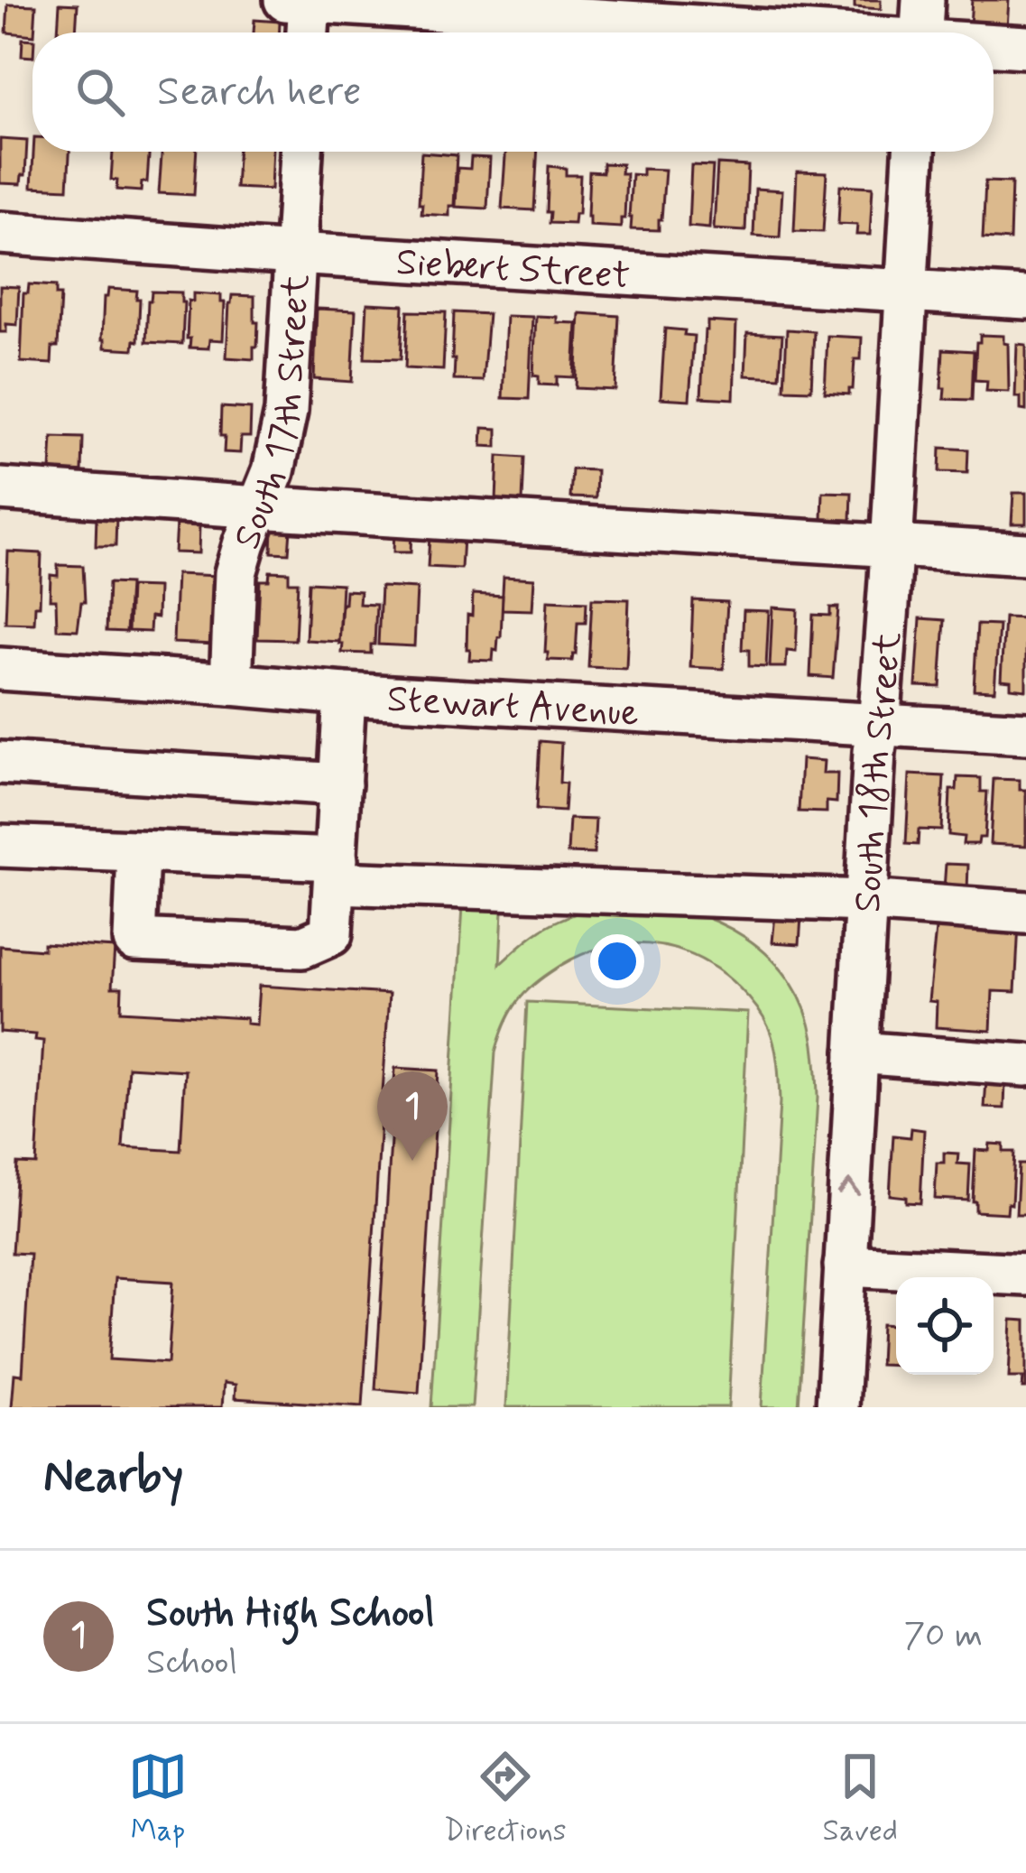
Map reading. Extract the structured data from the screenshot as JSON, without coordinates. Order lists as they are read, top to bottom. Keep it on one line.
{"streets":{"street":["Siebert Street","South 17th Street","Stewart Avenue","South 18th Street"]},"crossings":[["Siebert Street","South 17th Street"],["Siebert Street","South 18th Street"],["South 17th Street","Stewart Avenue"],["Stewart Avenue","South 18th Street"]],"page":{"search":"Search here","pins":"1","heading":"Nearby","list":[{"mark":"1","name":"South High School","note":"School","value":"70 m"}],"nav":["Map","Directions","Saved"]}}
